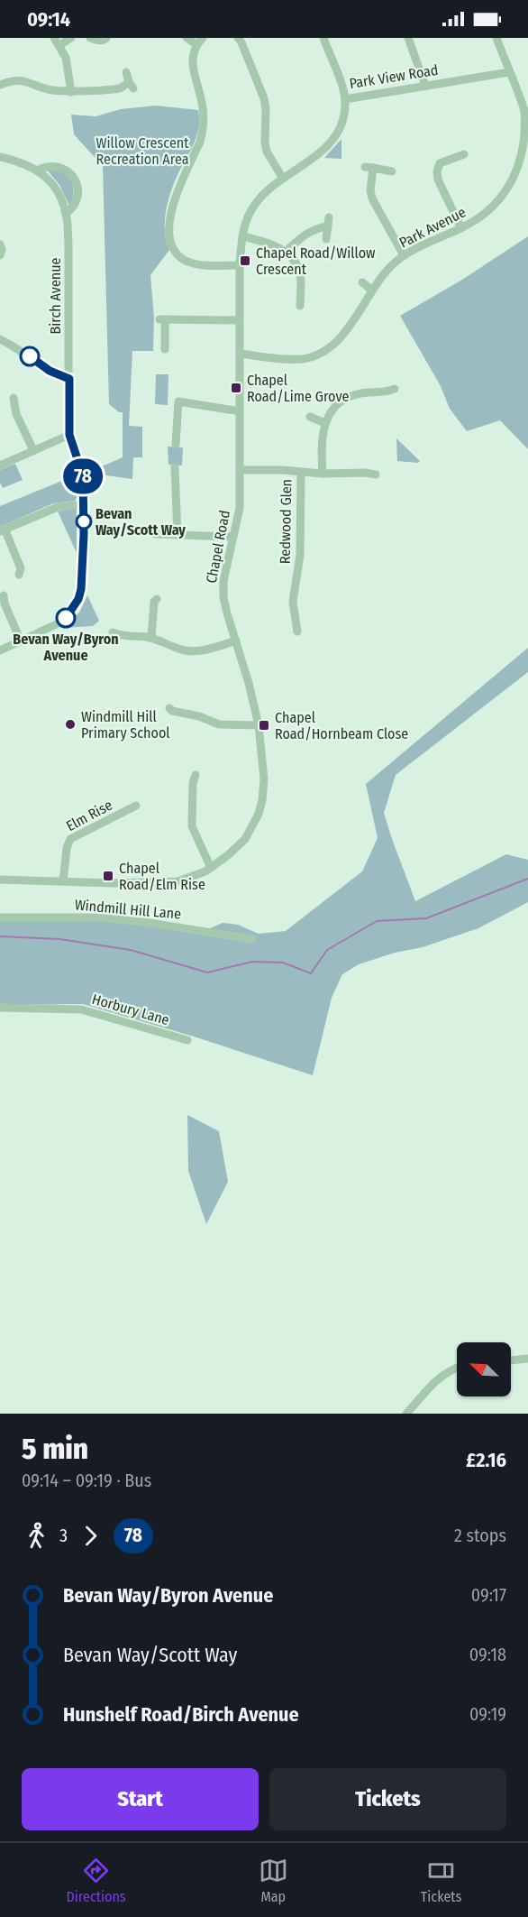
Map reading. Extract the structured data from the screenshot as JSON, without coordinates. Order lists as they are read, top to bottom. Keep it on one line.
{"streets":{"street":["Park View Road","Park Avenue","Birch Avenue","Redwood Glen","Chapel Road","Elm Rise","Windmill Hill Lane","Horbury Lane"]},"crossings":[["Park View Road","Park Avenue"],["Park View Road","Chapel Road"],["Park Avenue","Chapel Road"],["Redwood Glen","Chapel Road"],["Chapel Road","Elm Rise"]],"parks":["Willow Crescent Recreation Area"],"places":{"transit":["Chapel Road/Willow Crescent","Chapel Road/Lime Grove","Chapel Road/Hornbeam Close","Chapel Road/Elm Rise"],"other":["Bevan Way/Scott Way","Bevan Way/Byron Avenue","Windmill Hill Primary School"]},"lines":["bus line 78"],"north":"top left","page":{"status":"09:14","on_map":"78","heading":["5 min","09:14 – 09:19 · Bus","£2.16"],"legs":["3","78","2 stops"],"list":[{"name":"Bevan Way/Byron Avenue","value":"09:17"},{"name":"Bevan Way/Scott Way","value":"09:18"},{"name":"Hunshelf Road/Birch Avenue","value":"09:19"}],"buttons":["Start","Tickets"],"tabs":["Directions","Map","Tickets"]}}
